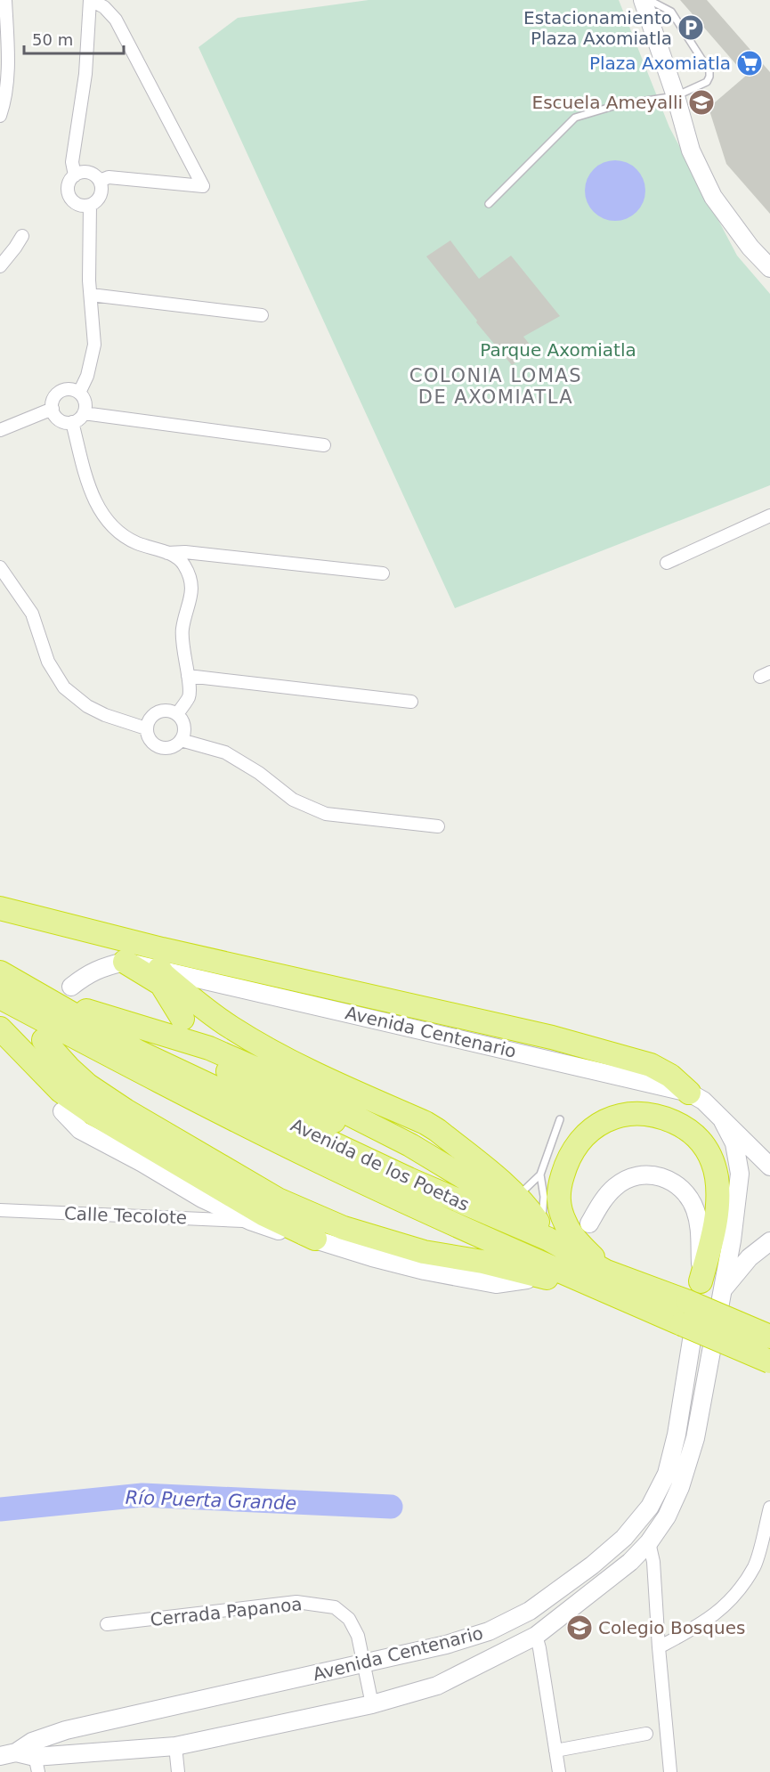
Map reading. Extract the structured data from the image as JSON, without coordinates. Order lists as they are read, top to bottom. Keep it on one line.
{"streets":{"highway":["Avenida de los Poetas"],"main road":["Avenida Centenario"],"street":["Calle Tecolote","Cerrada Papanoa"]},"crossings":[["Avenida Centenario","Cerrada Papanoa"]],"districts":["COLONIA LOMAS DE AXOMIATLA"],"water":["Río Puerta Grande"],"parks":["Parque Axomiatla"],"places":{"parking":["Estacionamiento Plaza Axomiatla"],"supermarket":["Plaza Axomiatla"],"school or university":["Escuela Ameyalli","Colegio Bosques"]},"scale_bar":"50 m"}
